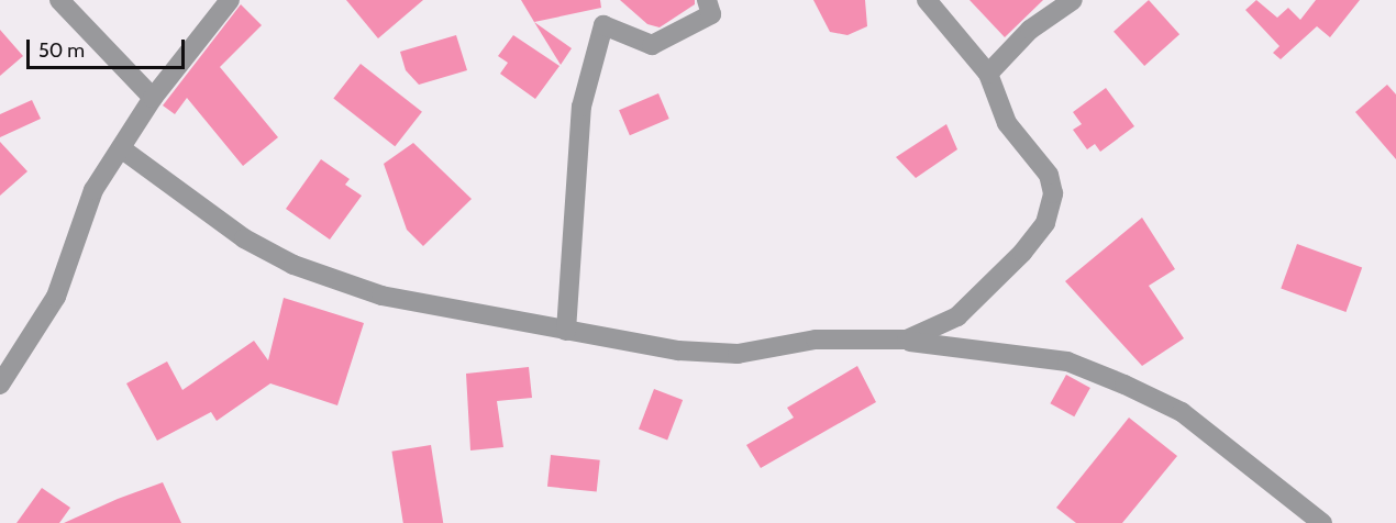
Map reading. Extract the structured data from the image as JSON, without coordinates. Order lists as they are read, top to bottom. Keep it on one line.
{"scale_bar":"50 m"}
